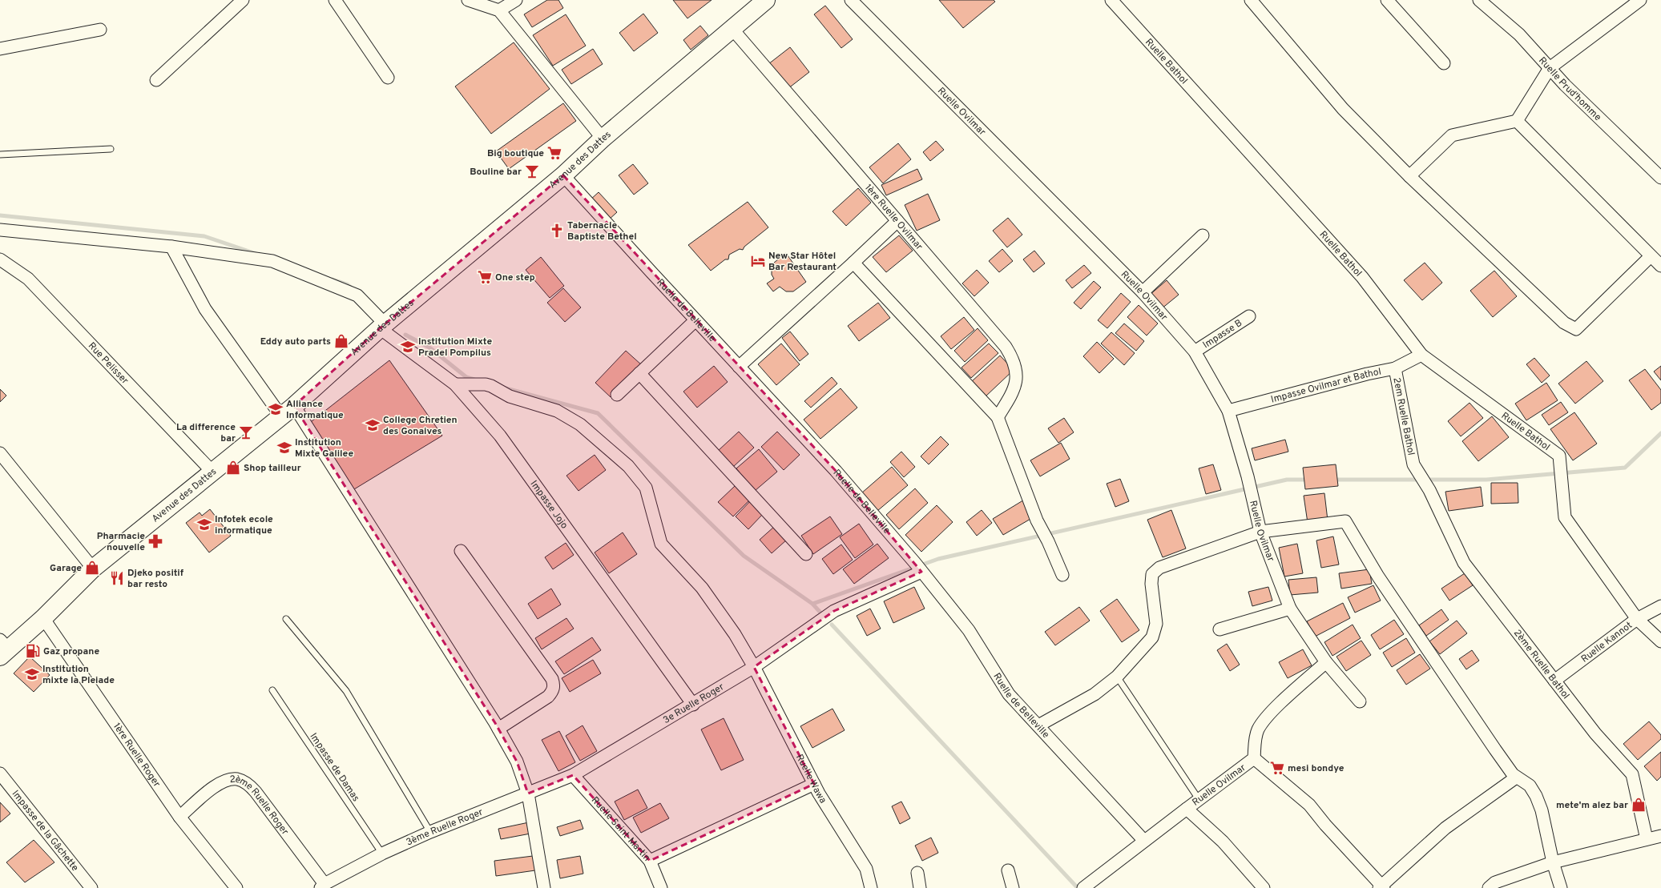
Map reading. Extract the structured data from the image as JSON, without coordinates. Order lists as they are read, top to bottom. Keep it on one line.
{"streets":{"main road":["Avenue des Dattes"],"street":["Ruelle Bathol","Ruelle Prud'homme","Ruelle Ovilmar","1ère Ruelle Ovilmar","Ruelle de Belleville","Impasse B","Rue Pelisser","Impasse Ovilmar et Bathol","2em Ruelle Bathol","Impasse Jojo","Ruelle Kannot","2ème Ruelle Bathol","3e Ruelle Roger","1ère Ruelle Roger","Ruelle Wawa","2ème Ruelle Roger","3ème Ruelle Roger","Ruelle Saint-Martin","Impasse de la Gâchette"],"lane":["Impasse de Damas"]},"crossings":[["Ruelle Bathol","Impasse Ovilmar et Bathol"],["Ruelle Bathol","Ruelle Kannot"],["Ruelle Ovilmar","Impasse B"],["Ruelle Ovilmar","Impasse Ovilmar et Bathol"],["Avenue des Dattes","1ère Ruelle Ovilmar"],["Avenue des Dattes","Ruelle de Belleville"],["Avenue des Dattes","Rue Pelisser"],["Avenue des Dattes","Impasse Jojo"],["Avenue des Dattes","1ère Ruelle Roger"],["Ruelle de Belleville","3e Ruelle Roger"],["Impasse Ovilmar et Bathol","2em Ruelle Bathol"],["2em Ruelle Bathol","2ème Ruelle Bathol"],["Impasse Jojo","3e Ruelle Roger"],["Impasse Jojo","Ruelle Wawa"],["Ruelle Kannot","2ème Ruelle Bathol"],["3e Ruelle Roger","Ruelle Wawa"],["3e Ruelle Roger","3ème Ruelle Roger"],["3e Ruelle Roger","Ruelle Saint-Martin"],["1ère Ruelle Roger","2ème Ruelle Roger"],["Impasse de Damas","3ème Ruelle Roger"],["2ème Ruelle Roger","3ème Ruelle Roger"],["3ème Ruelle Roger","Ruelle Saint-Martin"]],"places":{"supermarket":["Big boutique","One step","mesi bondye"],"bar":["Bouline bar","La difference bar"],"church":["Tabernacle Baptiste Bethel"],"hotel":["New Star Hôtel Bar Restaurant"],"shop":["Eddy auto parts","Shop tailleur","Garage","mete'm alez bar"],"school or university":["Institution Mixte Pradel Pompilus","Alliance Informatique","College Chretien des Gonaives","Institution Mixte Galilee","Infotek ecole informatique","Institution mixte la Pleiade"],"pharmacy":["Pharmacie nouvelle"],"restaurant":["Djeko positif bar resto"],"fuel station":["Gaz propane"]}}
